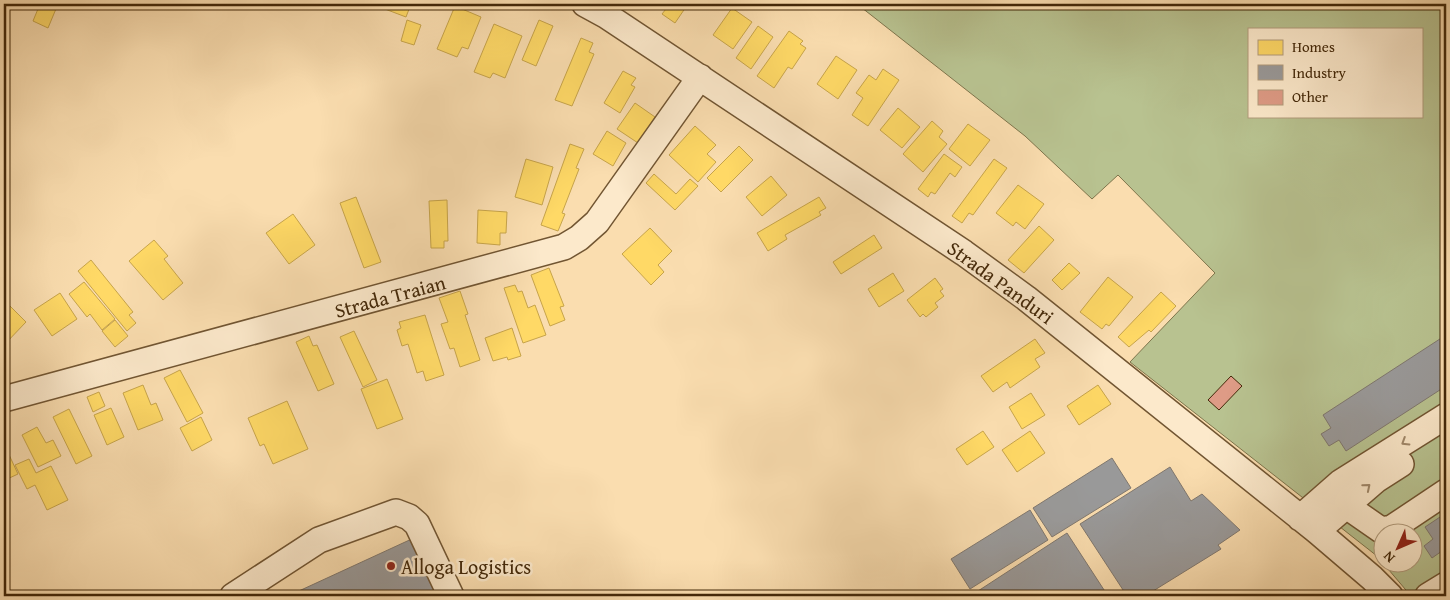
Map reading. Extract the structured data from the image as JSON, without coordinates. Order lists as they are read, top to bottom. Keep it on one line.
{"streets":{"street":["Strada Panduri","Strada Traian"]},"crossings":[["Strada Panduri","Strada Traian"]],"places":["Alloga Logistics"],"legend":["Homes","Industry","Other"],"north":"bottom left"}
